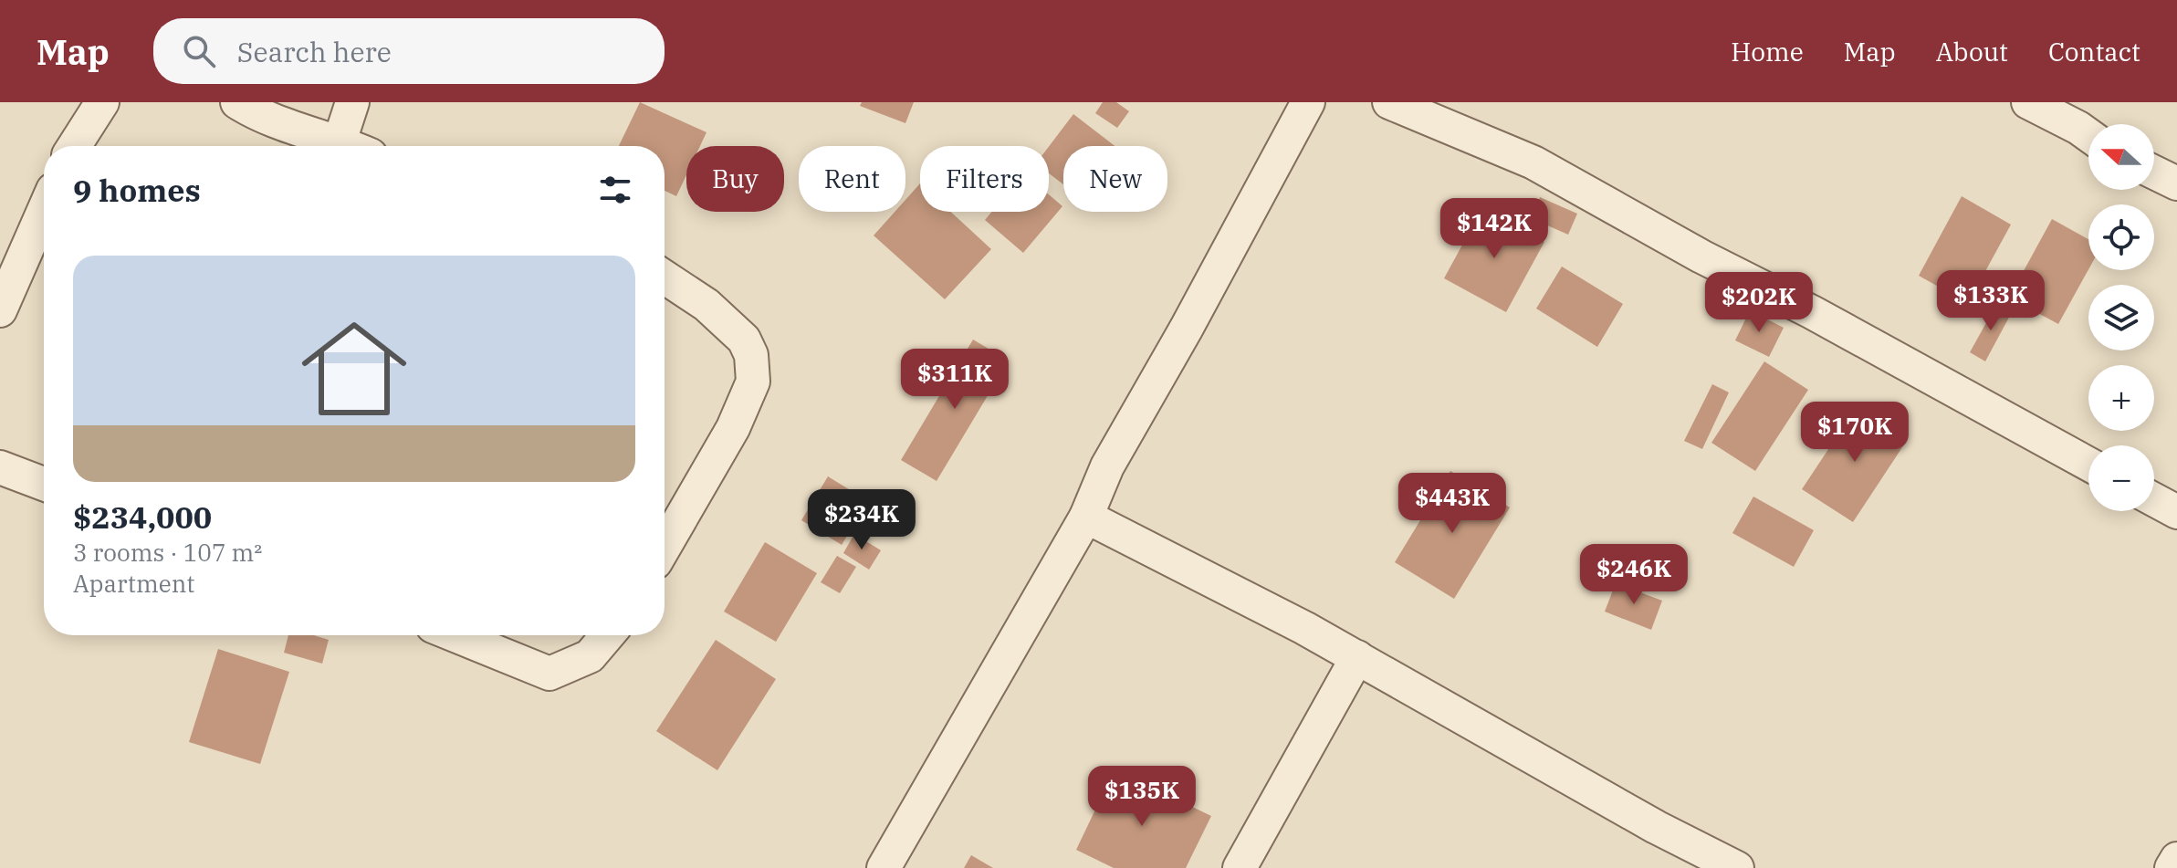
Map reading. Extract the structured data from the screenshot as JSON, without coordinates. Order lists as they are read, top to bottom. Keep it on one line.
{"north":"left","page":{"header":"Map","search":"Search here","nav":["Home","Map","About","Contact"],"map_buttons":["+","−"],"chip":["Buy","Rent","Filters","New"],"heading":"9 homes","price":["$142K","$133K","$202K","$311K","$170K","$443K","$234K","$246K","$135K"],"list":[{"name":"$234,000","note":"3 rooms · 107 m² · Apartment"}]}}
